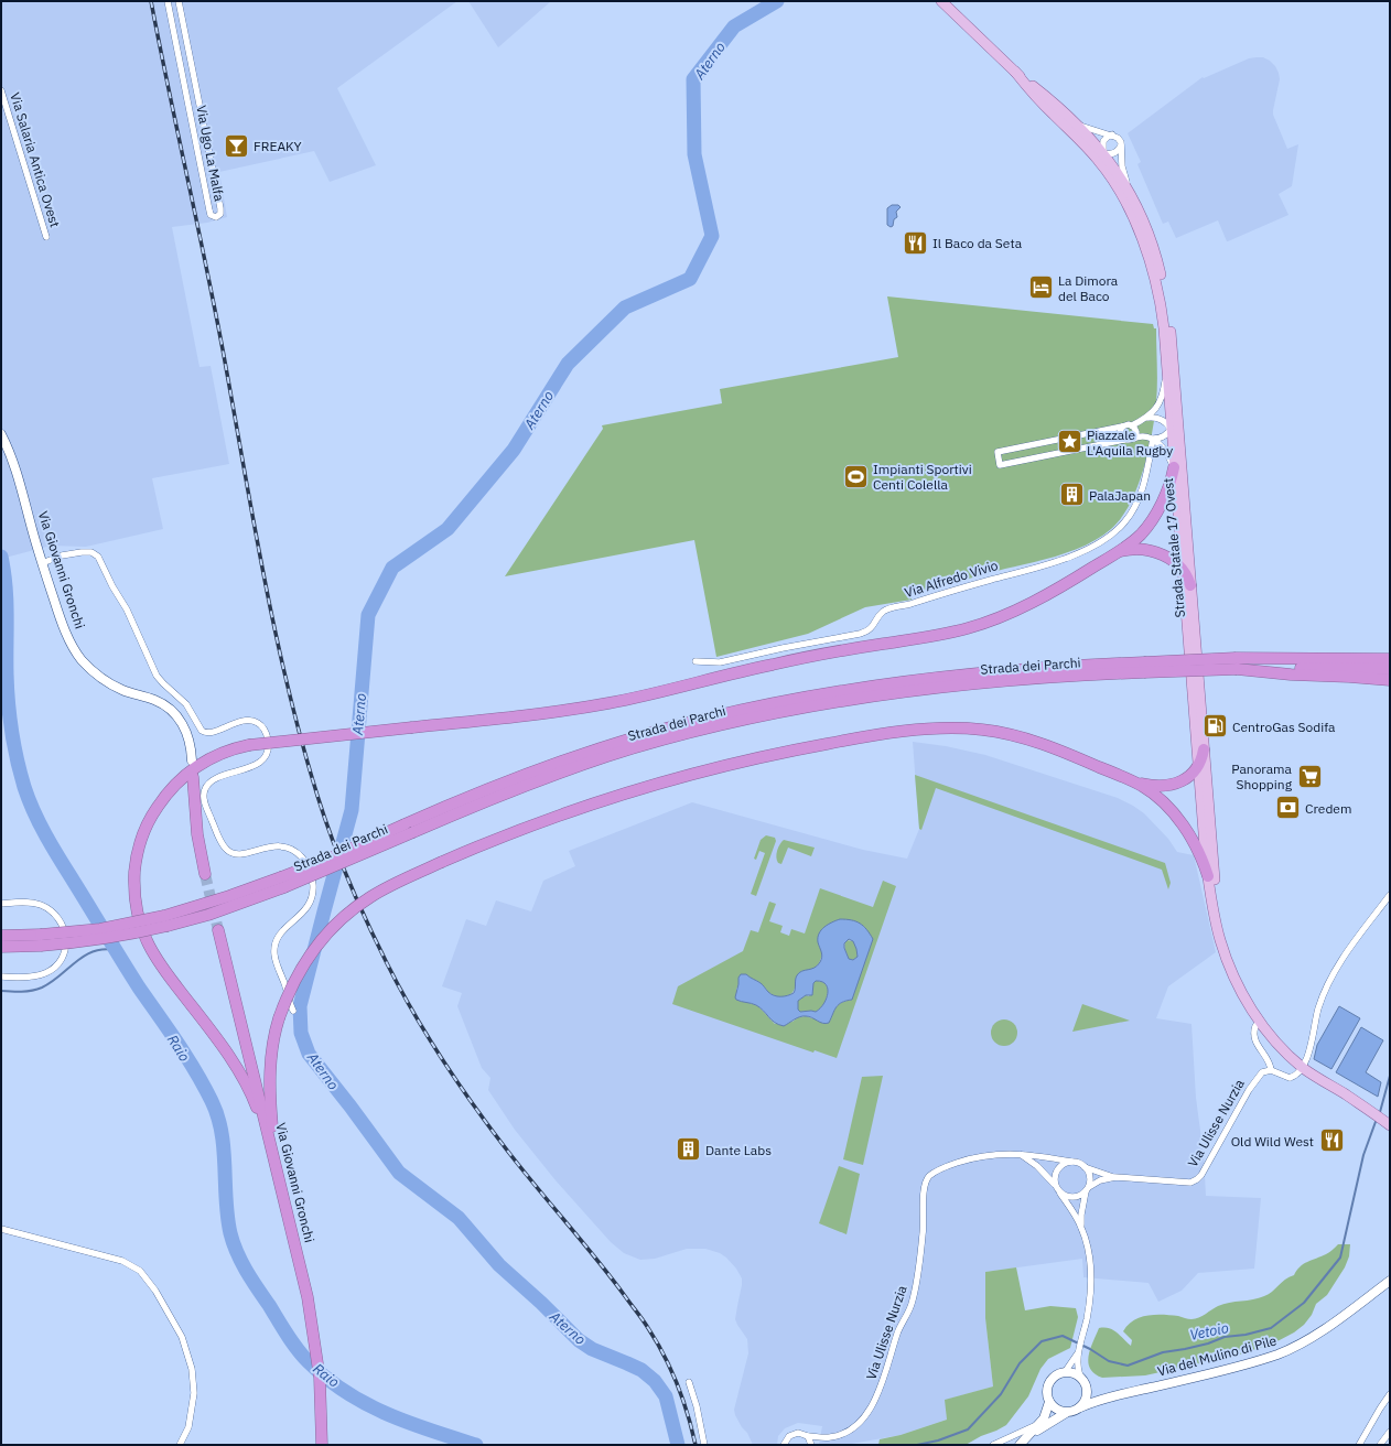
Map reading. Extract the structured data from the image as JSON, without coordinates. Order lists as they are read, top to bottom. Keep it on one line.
{"streets":{"highway":["Via Giovanni Gronchi","Strada dei Parchi"],"main road":["Strada Statale 17 Ovest"],"street":["Via Ugo La Malfa","Via Salaria Antica Ovest","Via Alfredo Vivio","Via Ulisse Nurzia","Via del Mulino di Pile"]},"water":["Aterno","Raio","Vetoio"],"places":{"bar":["FREAKY"],"restaurant":["Il Baco da Seta","Old Wild West"],"hotel":["La Dimora del Baco"],"place":["Piazzale L'Aquila Rugby"],"sports":["Impianti Sportivi Centi Colella"],"building":["PalaJapan","Dante Labs"],"fuel station":["CentroGas Sodifa"],"supermarket":["Panorama Shopping"],"bank":["Credem"]}}
